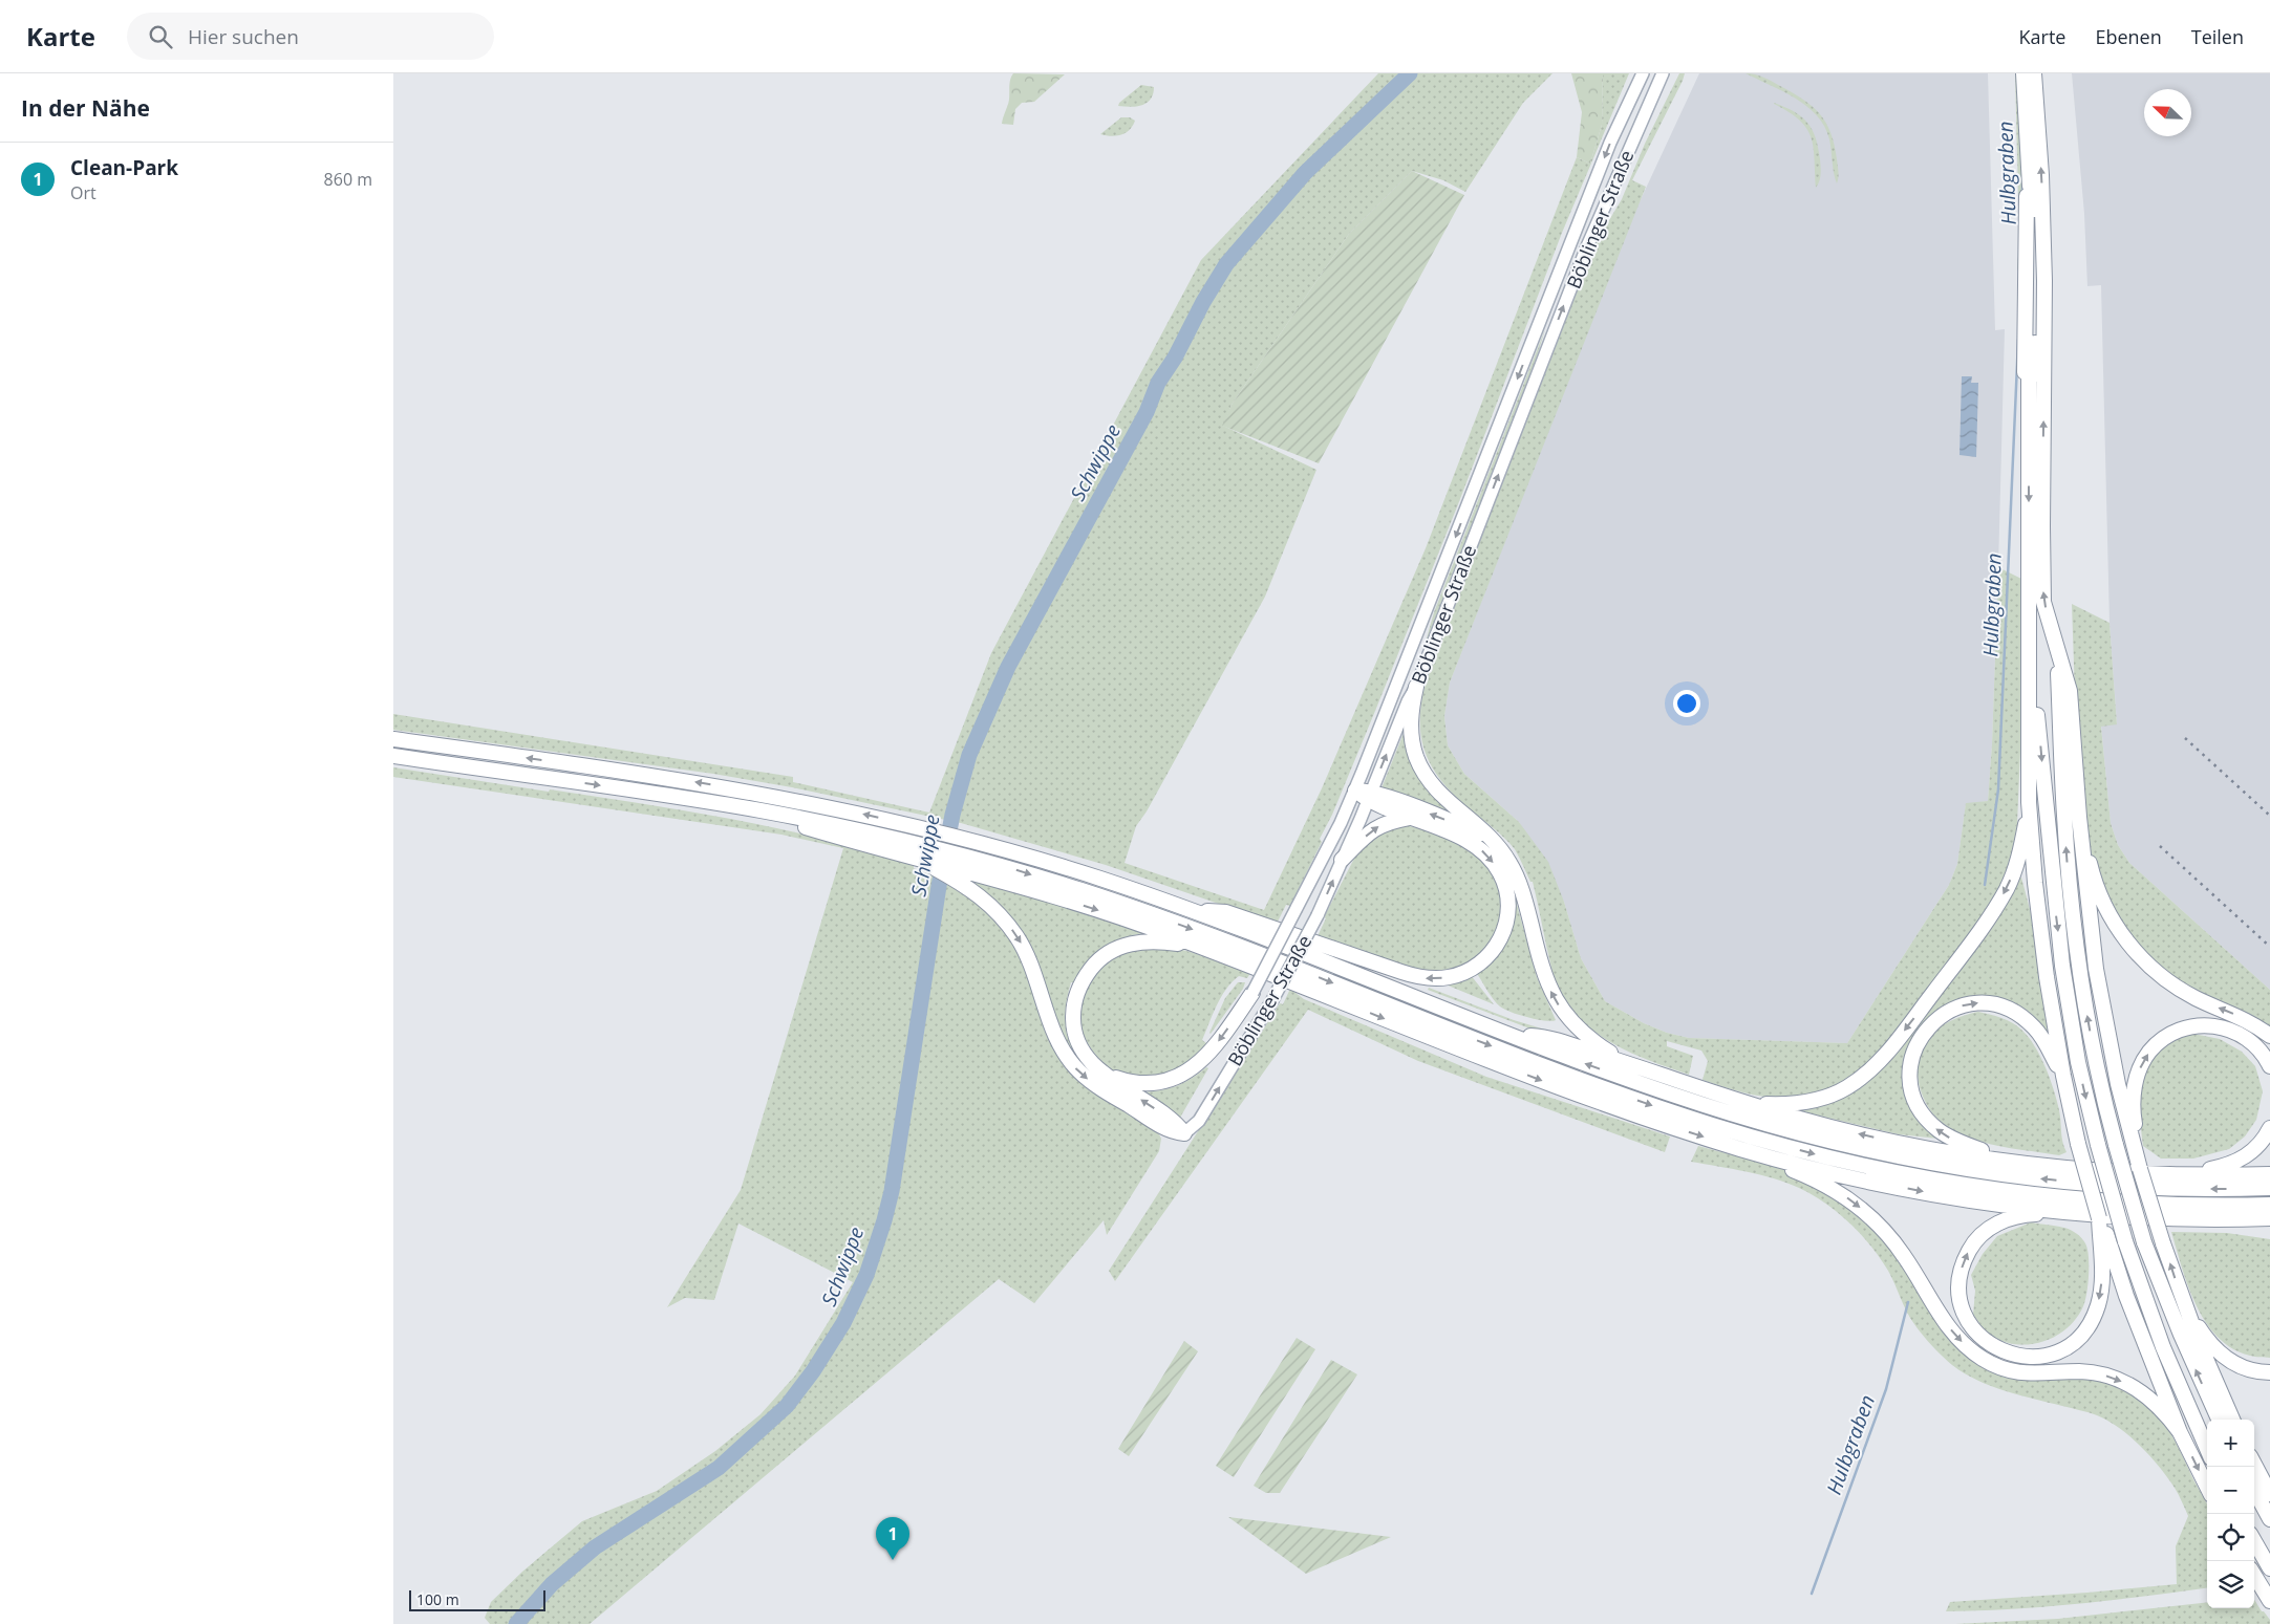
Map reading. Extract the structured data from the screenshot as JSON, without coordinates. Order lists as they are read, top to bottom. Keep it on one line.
{"streets":{"main road":["Böblinger Straße"]},"water":["Hulbgraben","Schwippe"],"scale_bar":"100 m","north":"top left","page":{"header":"Karte","search":"Hier suchen","nav":["Karte","Ebenen","Teilen"],"heading":"In der Nähe","list":[{"mark":"1","name":"Clean-Park","note":"Ort","value":"860 m"}],"map_buttons":["+","−"],"pins":"1","scale":"100 m"}}
